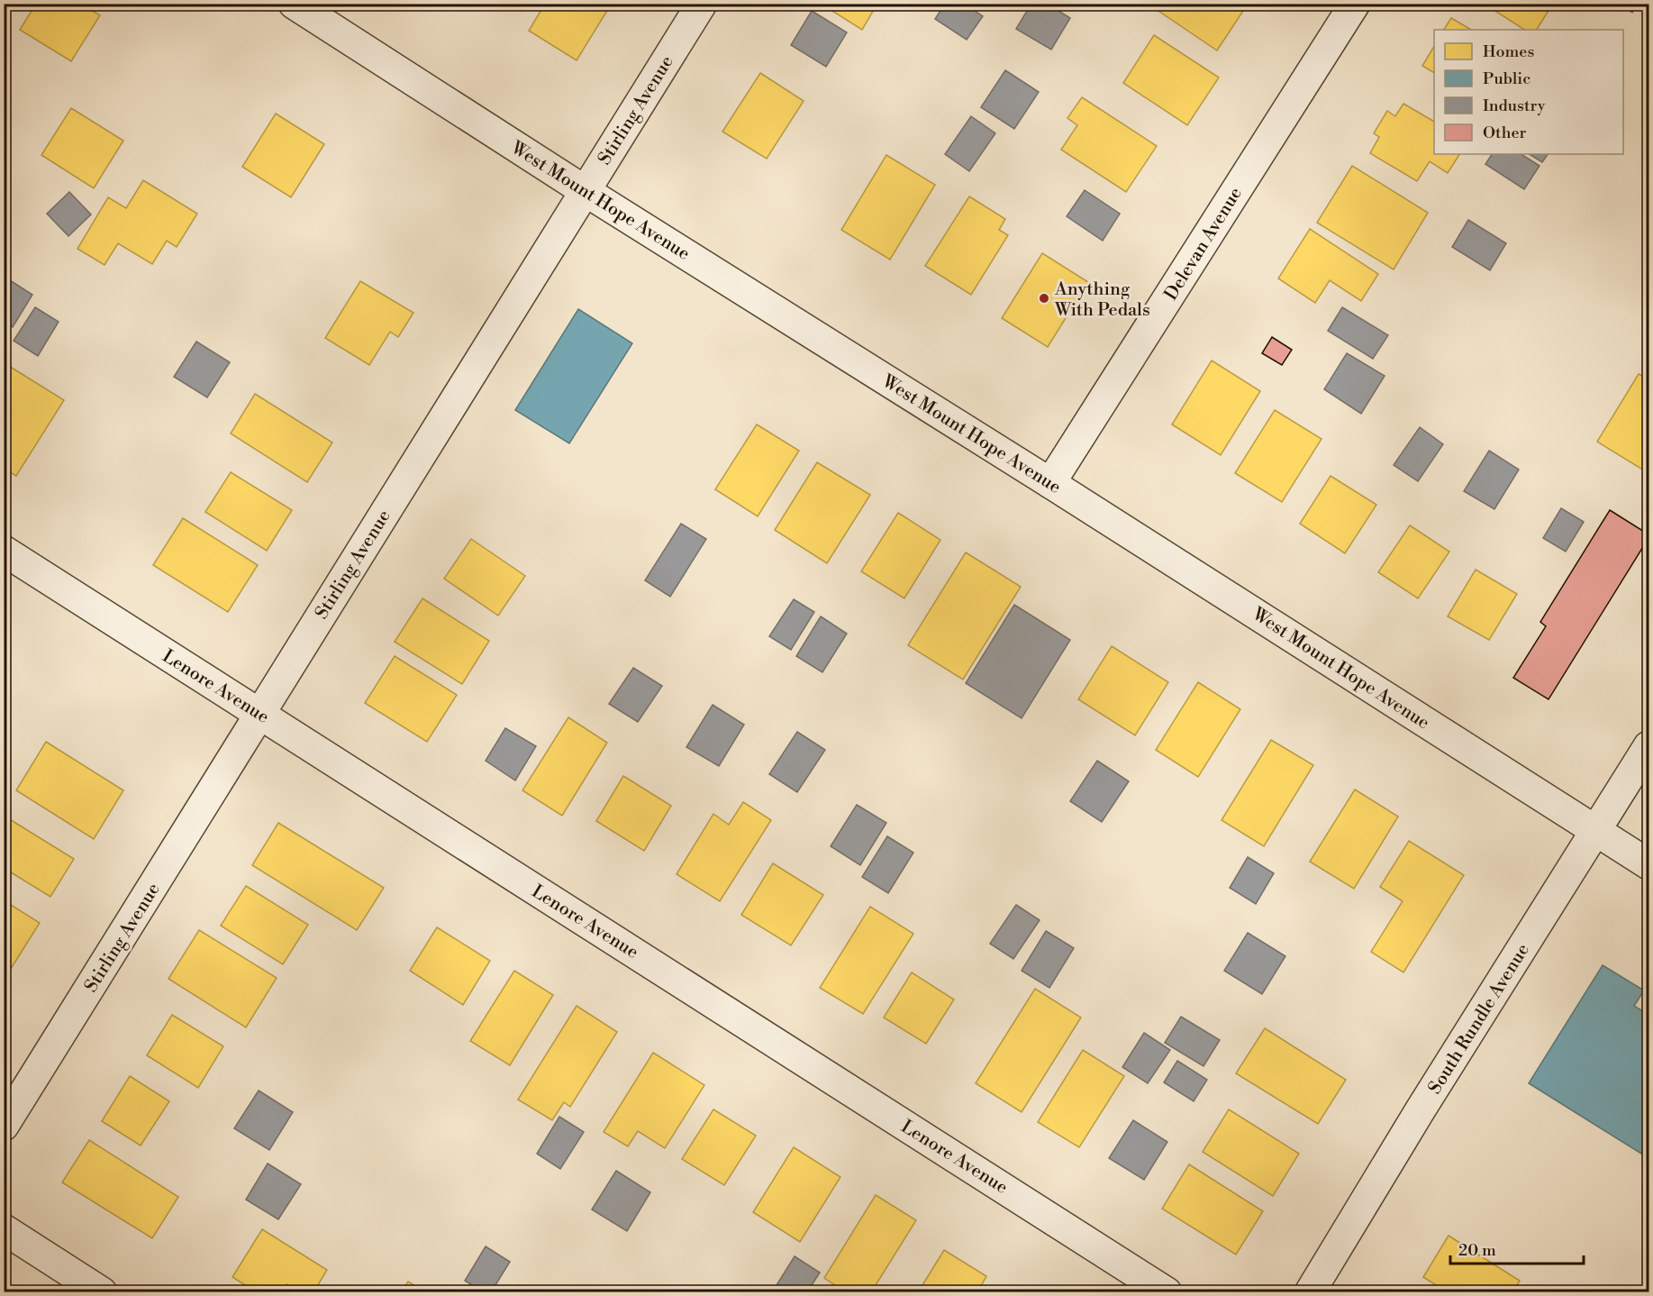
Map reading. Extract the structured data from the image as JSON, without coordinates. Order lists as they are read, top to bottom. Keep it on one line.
{"streets":{"street":["Stirling Avenue","West Mount Hope Avenue","Delevan Avenue","Lenore Avenue","South Rundle Avenue"]},"crossings":[["Stirling Avenue","West Mount Hope Avenue"],["Stirling Avenue","Lenore Avenue"],["West Mount Hope Avenue","Delevan Avenue"],["West Mount Hope Avenue","South Rundle Avenue"]],"places":["Anything With Pedals"],"legend":["Homes","Public","Industry","Other"],"scale_bar":"20 m"}
